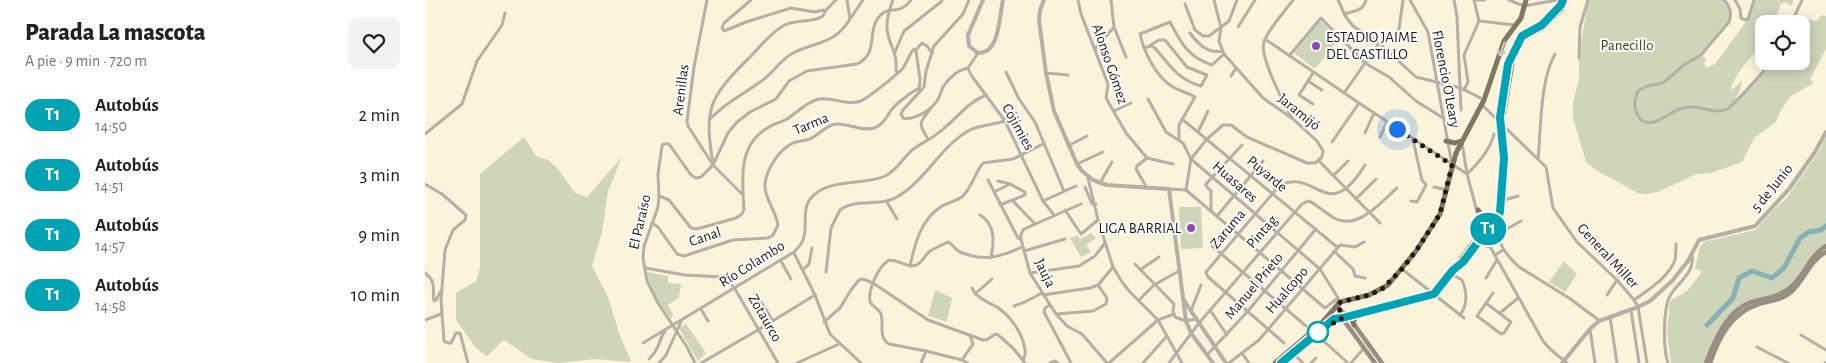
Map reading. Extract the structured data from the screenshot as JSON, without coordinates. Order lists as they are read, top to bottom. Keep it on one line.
{"streets":{"street":["Alonso Gómez","Florencio O'Leary","Arenillas","Jaramijó","Tarma","Cojimies","Puyarde","Huasares","5 de Junio","El Paraíso","Zaruma","Pintag","Canal","General Miller","Río Colambo","Jauja","Manuel Prieto","Hualcopo","Zotaurco"]},"crossings":[["Florencio O'Leary","General Miller"],["Arenillas","El Paraíso"],["Tarma","Canal"],["Cojimies","Río Colambo"],["Puyarde","Zaruma"],["Puyarde","Pintag"],["Puyarde","Manuel Prieto"],["Puyarde","Hualcopo"],["Huasares","Zaruma"],["Huasares","Pintag"],["Huasares","Manuel Prieto"],["Huasares","Hualcopo"],["5 de Junio","General Miller"],["El Paraíso","Canal"],["El Paraíso","Río Colambo"],["El Paraíso","Zotaurco"],["Zaruma","Pintag"],["Río Colambo","Zotaurco"]],"parks":["Panecillo"],"places":["ESTADIO JAIME DEL CASTILLO","LIGA BARRIAL"],"lines":["bus line T1"],"page":{"heading":["Parada La mascota","A pie · 9 min · 720 m"],"on_map":"T1","list":[{"mark":"T1","name":"Autobús","note":"14:50","value":"2 min"},{"mark":"T1","name":"Autobús","note":"14:51","value":"3 min"},{"mark":"T1","name":"Autobús","note":"14:57","value":"9 min"},{"mark":"T1","name":"Autobús","note":"14:58","value":"10 min"}]}}
